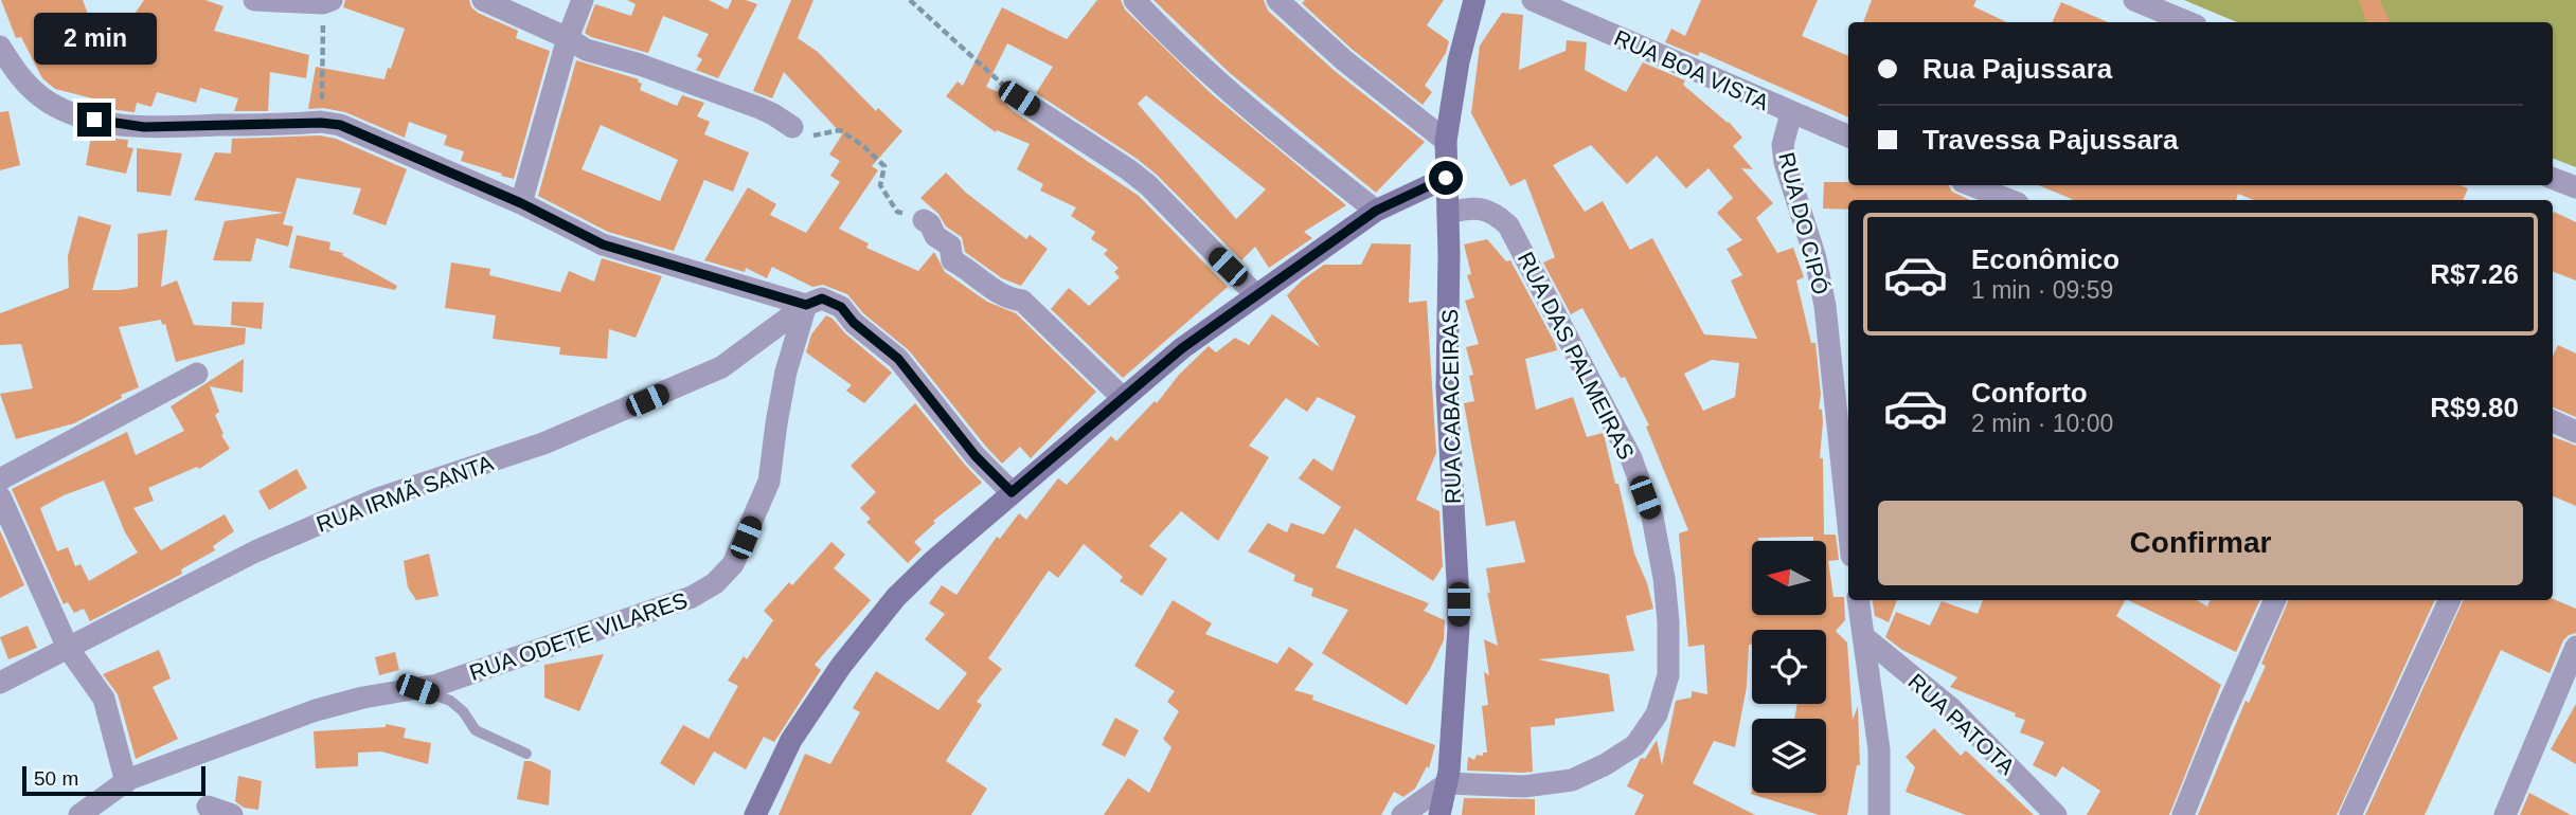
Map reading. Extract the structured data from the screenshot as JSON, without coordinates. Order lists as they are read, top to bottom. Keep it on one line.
{"streets":{"main road":["RUA CABACEIRAS"],"street":["RUA BOA VISTA","RUA DO CIPÓ","RUA DAS PALMEIRAS","RUA IRMÃ SANTA","RUA ODETE VILARES","RUA PATOTA"]},"crossings":[["RUA BOA VISTA","RUA DO CIPÓ"],["RUA DAS PALMEIRAS","RUA CABACEIRAS"],["RUA IRMÃ SANTA","RUA ODETE VILARES"]],"scale_bar":"50 m","north":"left","page":{"bubble":"2 min","banner":["Rua Pajussara","Travessa Pajussara"],"list":[{"name":"Econômico","note":"1 min · 09:59","value":"R$7.26"},{"name":"Conforto","note":"2 min · 10:00","value":"R$9.80"}],"buttons":"Confirmar","scale":"50 m"}}
